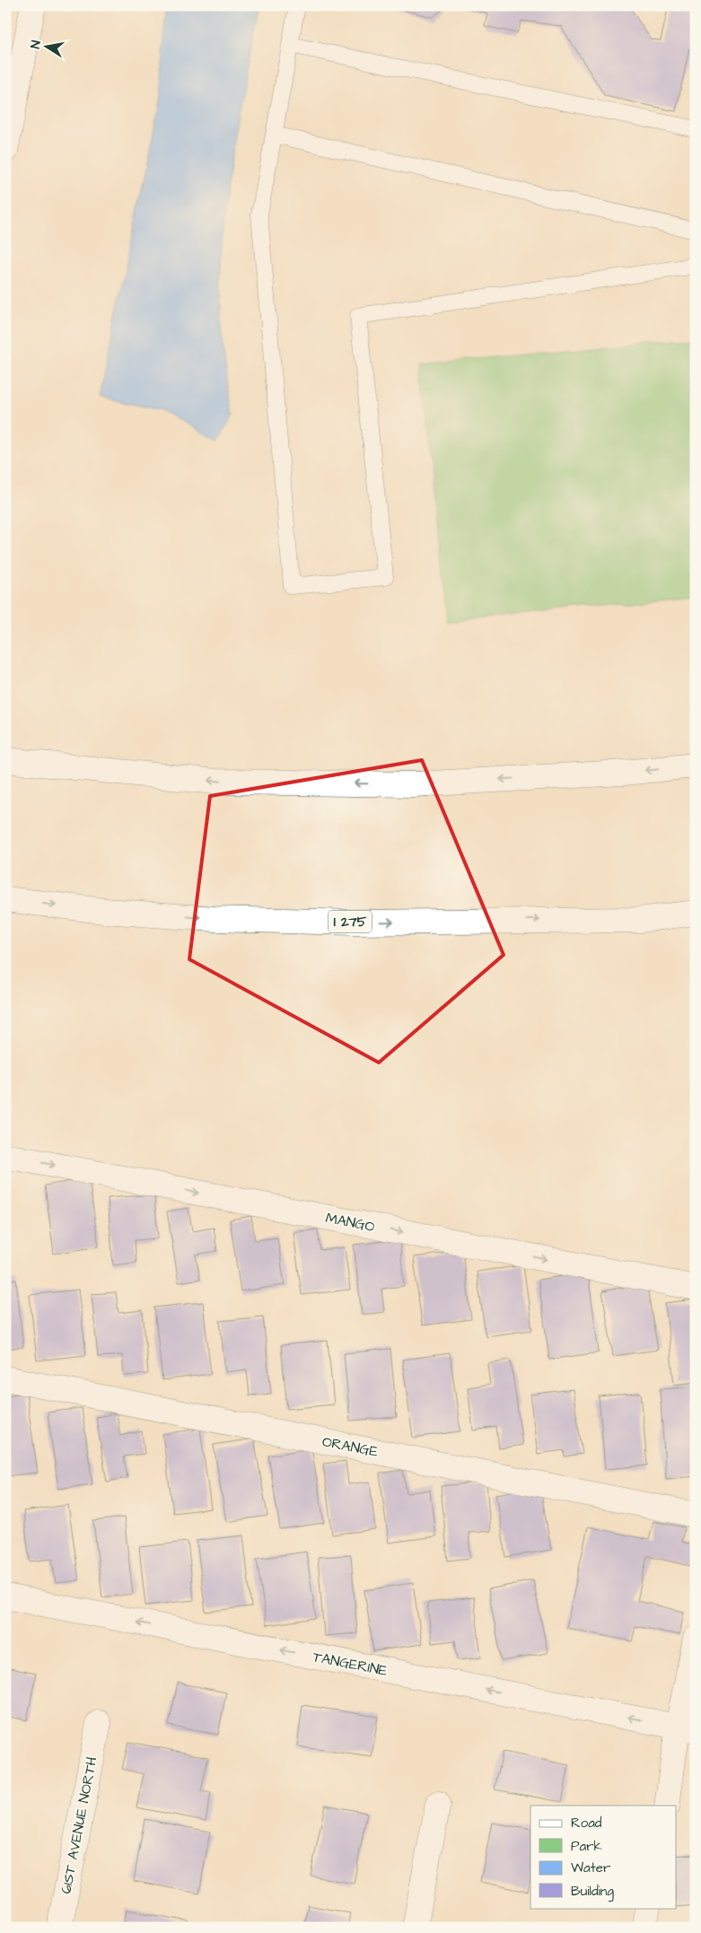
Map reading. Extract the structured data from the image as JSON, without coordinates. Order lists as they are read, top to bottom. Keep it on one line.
{"streets":{"main road":["I 275","MANGO","ORANGE","TANGERINE","61ST AVENUE NORTH"]},"one_way":["MANGO","TANGERINE"],"legend":["Road","Park","Water","Building"],"north":"left"}
